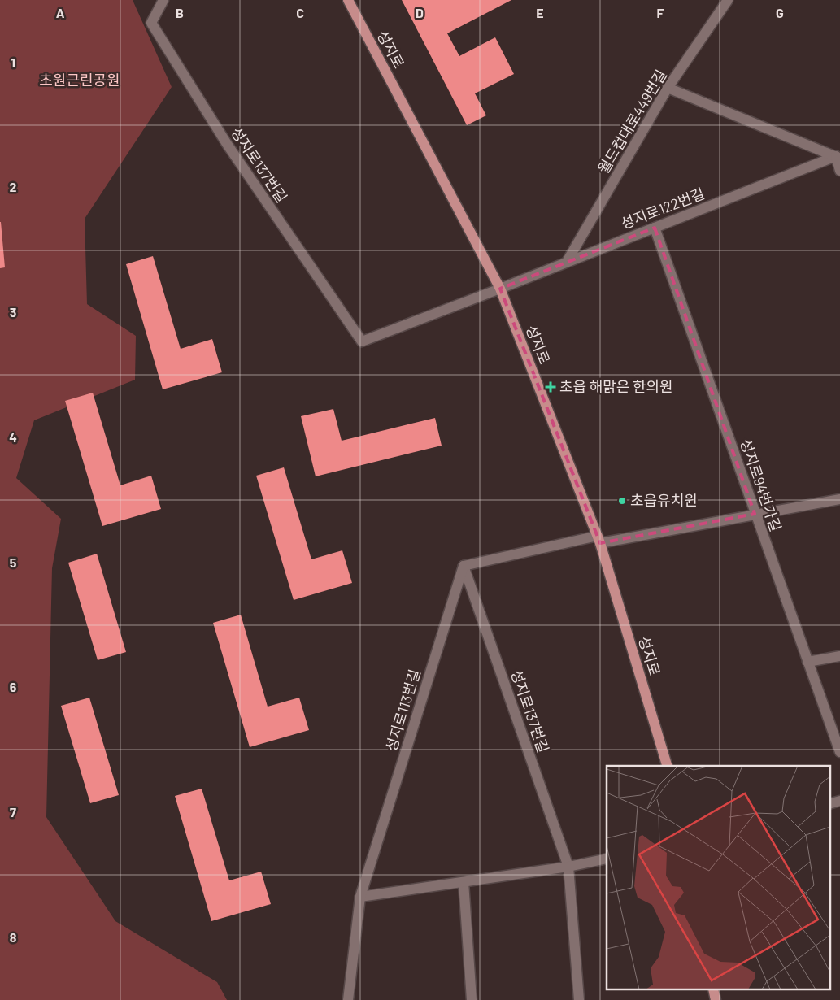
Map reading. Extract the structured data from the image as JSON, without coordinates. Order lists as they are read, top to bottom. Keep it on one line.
{"streets":{"main road":["성지로"],"street":["월드컵대로449번길","성지로137번길","성지로122번길","성지로94번가길","성지로113번길"]},"crossings":[["성지로","성지로122번길"],["월드컵대로449번길","성지로122번길"],["성지로137번길","성지로122번길"],["성지로137번길","성지로113번길"],["성지로122번길","성지로94번가길"]],"parks":["초원근린공원"],"places":{"health":["초읍 해맑은 한의원"],"other":["초읍유치원"]},"grid":{"columns":["A","B","C","D","E","F","G"],"rows":["1","2","3","4","5","6","7","8"]}}
